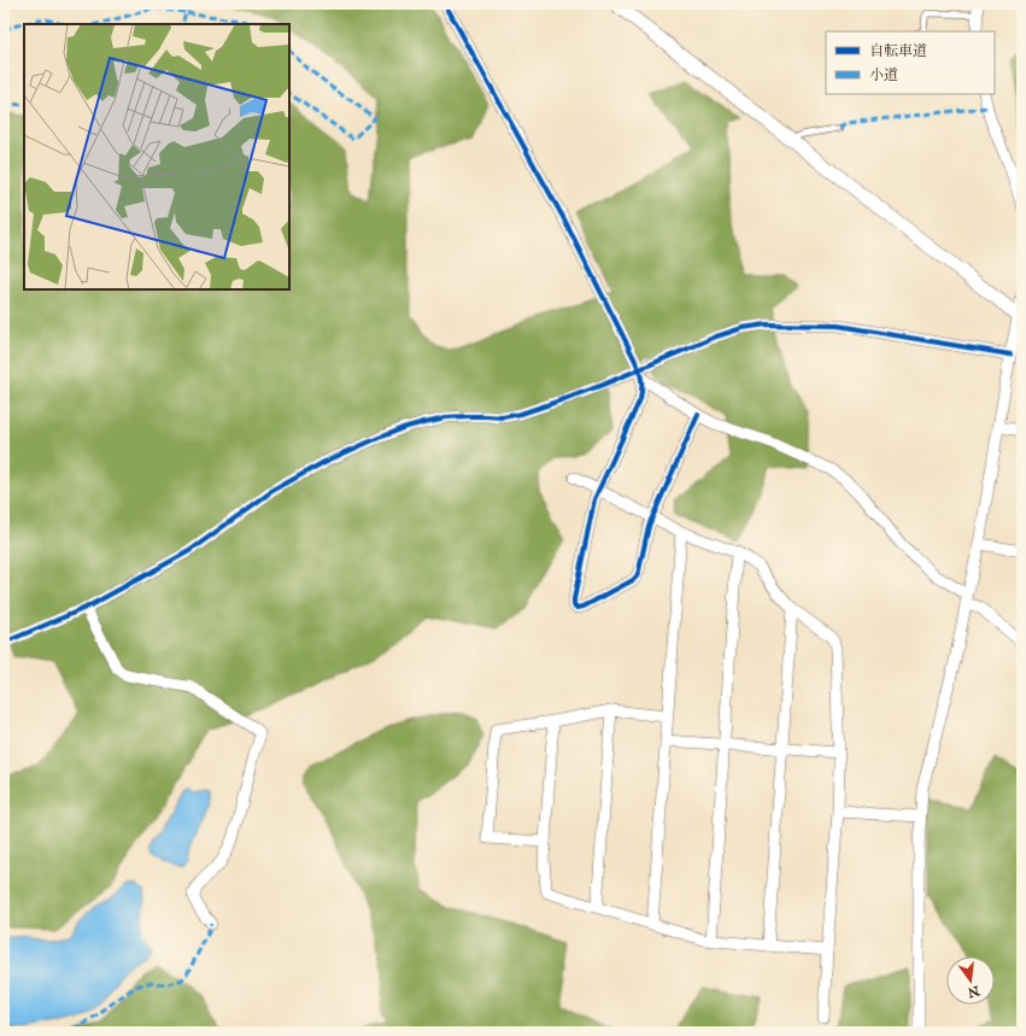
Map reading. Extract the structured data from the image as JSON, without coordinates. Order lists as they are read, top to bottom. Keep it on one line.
{"legend":["自転車道","小道"],"north":"bottom"}
